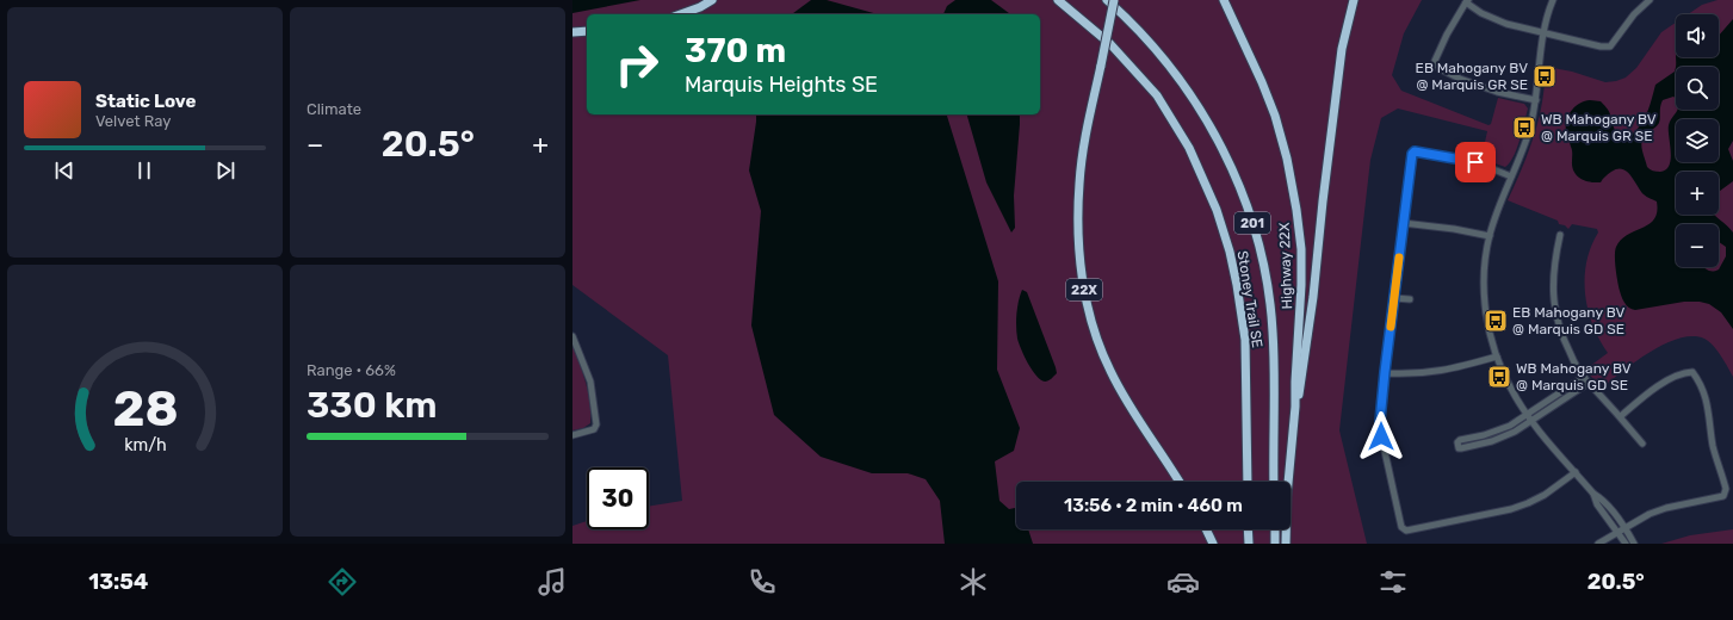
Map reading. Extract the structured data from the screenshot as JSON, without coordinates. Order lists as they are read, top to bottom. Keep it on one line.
{"streets":{"highway":["201","Highway 22X","22X","Stoney Trail SE"]},"places":{"bus stop":["EB Mahogany BV @ Marquis GR SE","WB Mahogany BV @ Marquis GR SE","EB Mahogany BV @ Marquis GD SE","WB Mahogany BV @ Marquis GD SE"]},"page":{"tile":["Climate",["Range · 66%","330 km"]],"map_buttons":["+","−"],"turn":["370 m","Marquis Heights SE"],"song":["Static Love","Velvet Ray"],"heat":["−","20.5°","+"],"limit":"30","trip":"13:56 · 2 min · 460 m","tabs":["13:54","20.5°"],"gauge":["28","km/h"]}}
